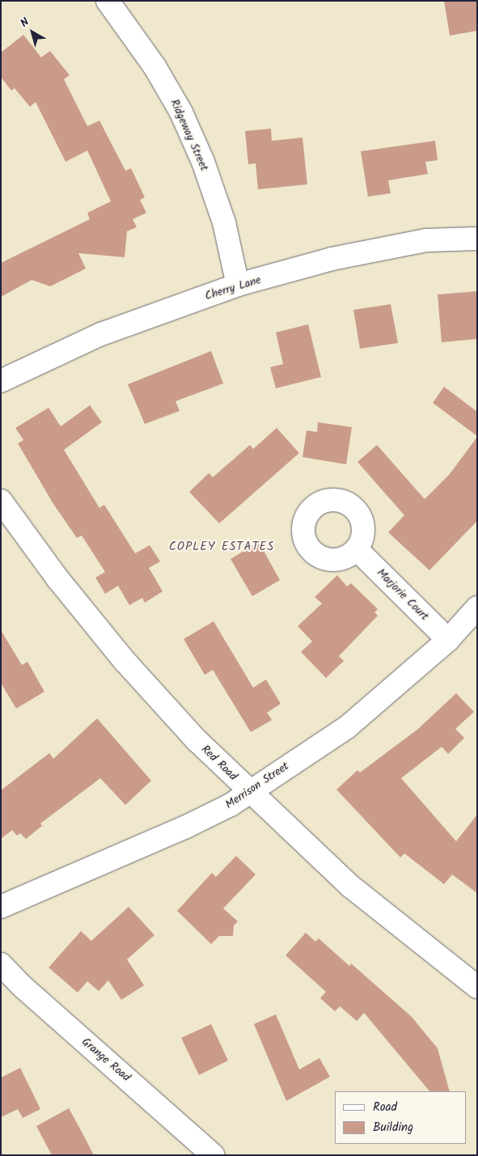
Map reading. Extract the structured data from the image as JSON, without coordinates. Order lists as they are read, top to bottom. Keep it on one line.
{"streets":{"street":["Ridgeway Street","Cherry Lane","Marjorie Court","Red Road","Merrison Street","Grange Road"]},"crossings":[["Ridgeway Street","Cherry Lane"],["Marjorie Court","Merrison Street"],["Red Road","Merrison Street"]],"districts":["COPLEY ESTATES"],"legend":["Road","Building"],"north":"top left"}
